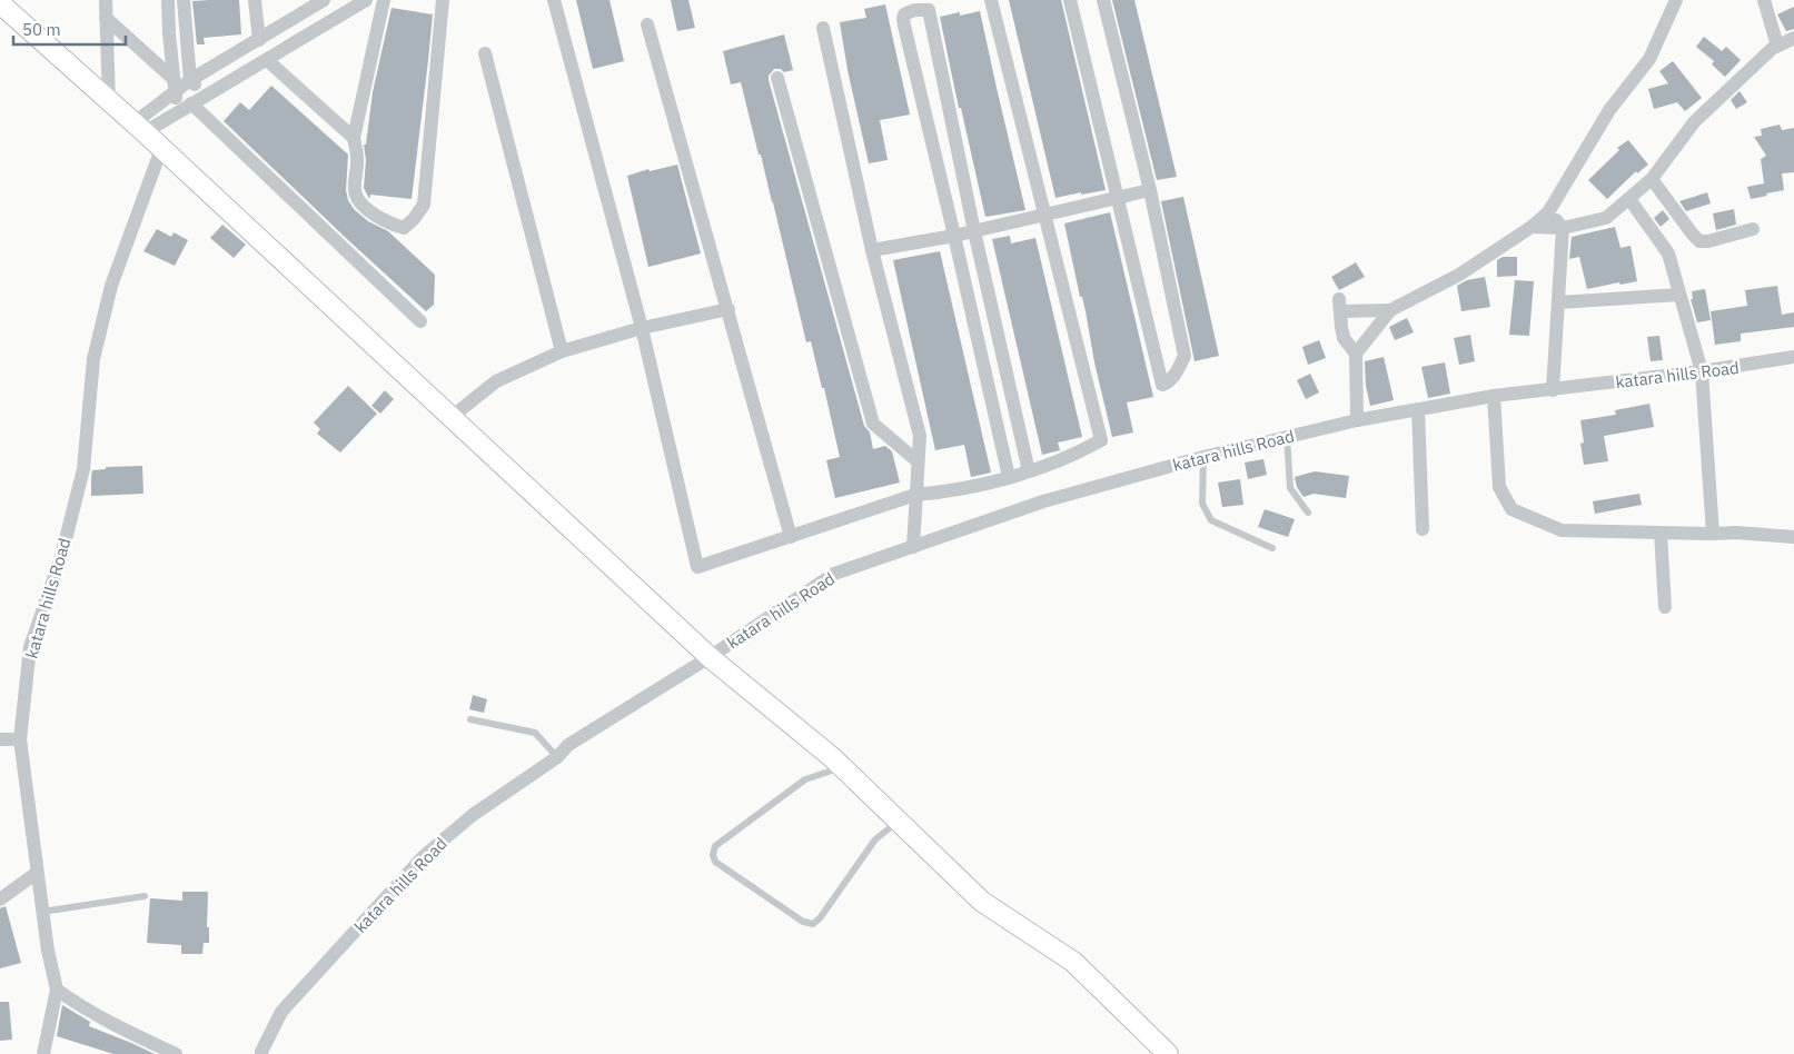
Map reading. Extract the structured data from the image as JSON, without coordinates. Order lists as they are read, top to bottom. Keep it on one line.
{"streets":{"main road":["katara hills Road"]},"scale_bar":"50 m"}
